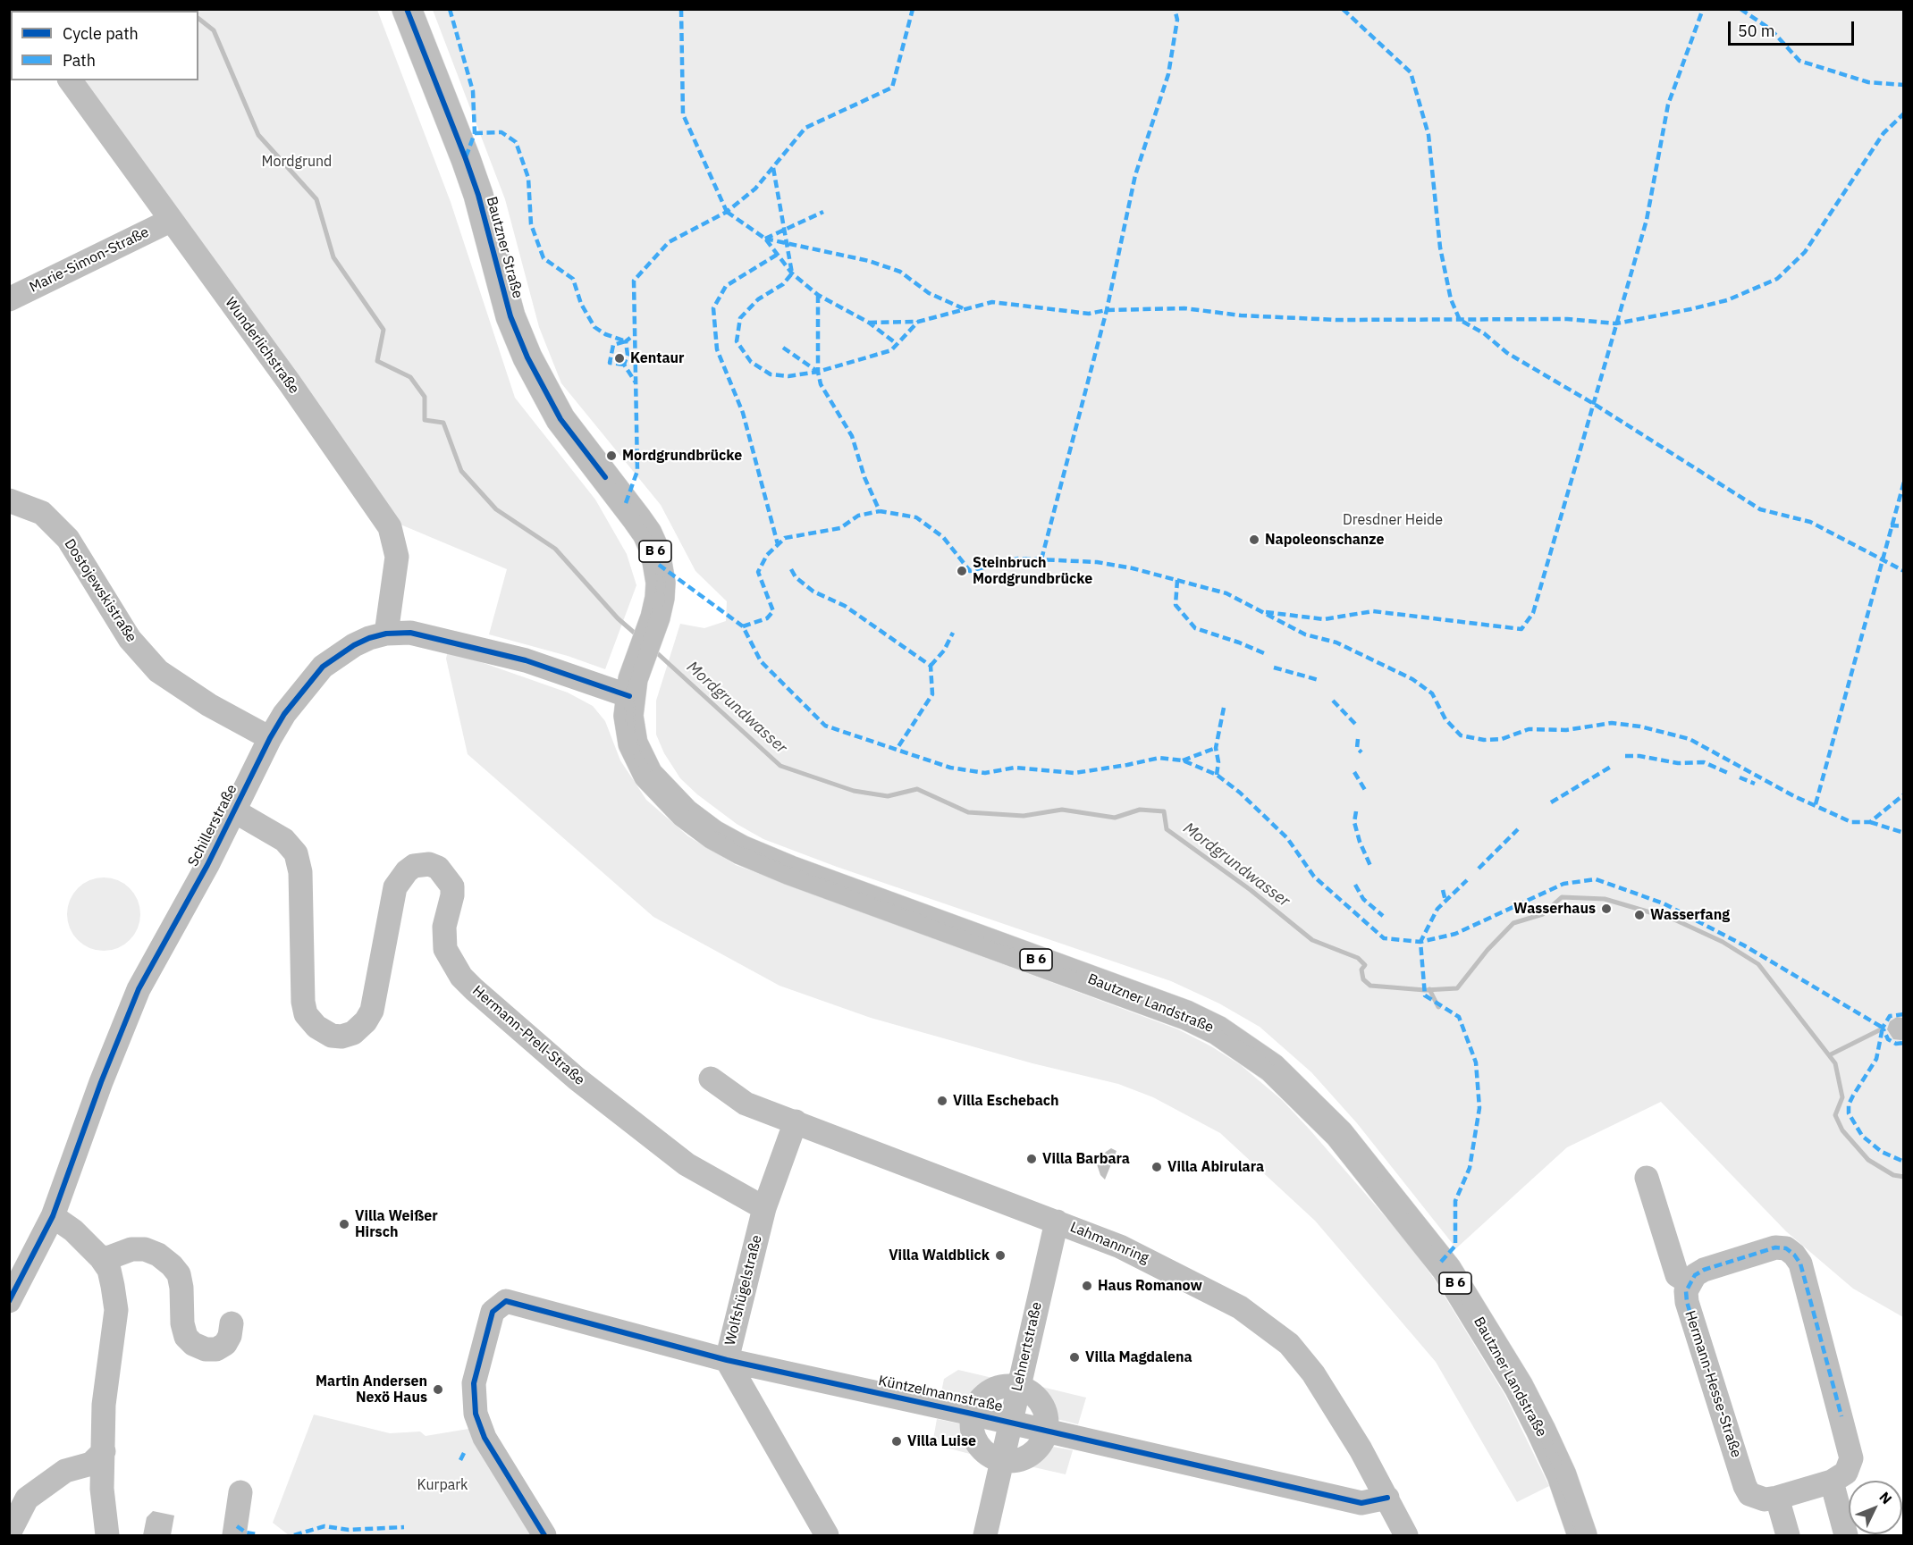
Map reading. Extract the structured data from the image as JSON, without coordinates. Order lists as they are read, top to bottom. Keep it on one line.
{"streets":{"main road":["Bautzner Straße","B 6","Bautzner Landstraße"],"street":["Marie-Simon-Straße","Wunderlichstraße","Dostojewskistraße","Schillerstraße","Hermann-Prell-Straße","Lahmannring","Wolfshügelstraße","Lehnertstraße","Hermann-Hesse-Straße","Küntzelmannstraße"]},"crossings":[["Bautzner Straße","Schillerstraße"],["Bautzner Straße","Bautzner Landstraße"],["Marie-Simon-Straße","Wunderlichstraße"],["Wunderlichstraße","Schillerstraße"],["Dostojewskistraße","Schillerstraße"],["Schillerstraße","Bautzner Landstraße"],["Schillerstraße","Hermann-Prell-Straße"],["Hermann-Prell-Straße","Wolfshügelstraße"],["Lahmannring","Wolfshügelstraße"],["Lahmannring","Lehnertstraße"],["Lahmannring","Küntzelmannstraße"],["Wolfshügelstraße","Küntzelmannstraße"],["Lehnertstraße","Küntzelmannstraße"]],"water":["Mordgrundwasser"],"parks":["Mordgrund","Dresdner Heide","Kurpark"],"places":["Kentaur","Mordgrundbrücke","Napoleonschanze","Steinbruch Mordgrundbrücke","Wasserhaus","Wasserfang","Villa Eschebach","Villa Barbara","Villa Abirulara","Villa Weißer Hirsch","Villa Waldblick","Haus Romanow","Villa Magdalena","Martin Andersen Nexö Haus","Villa Luise"],"legend":["Cycle path","Path"],"scale_bar":"50 m","north":"top right"}
